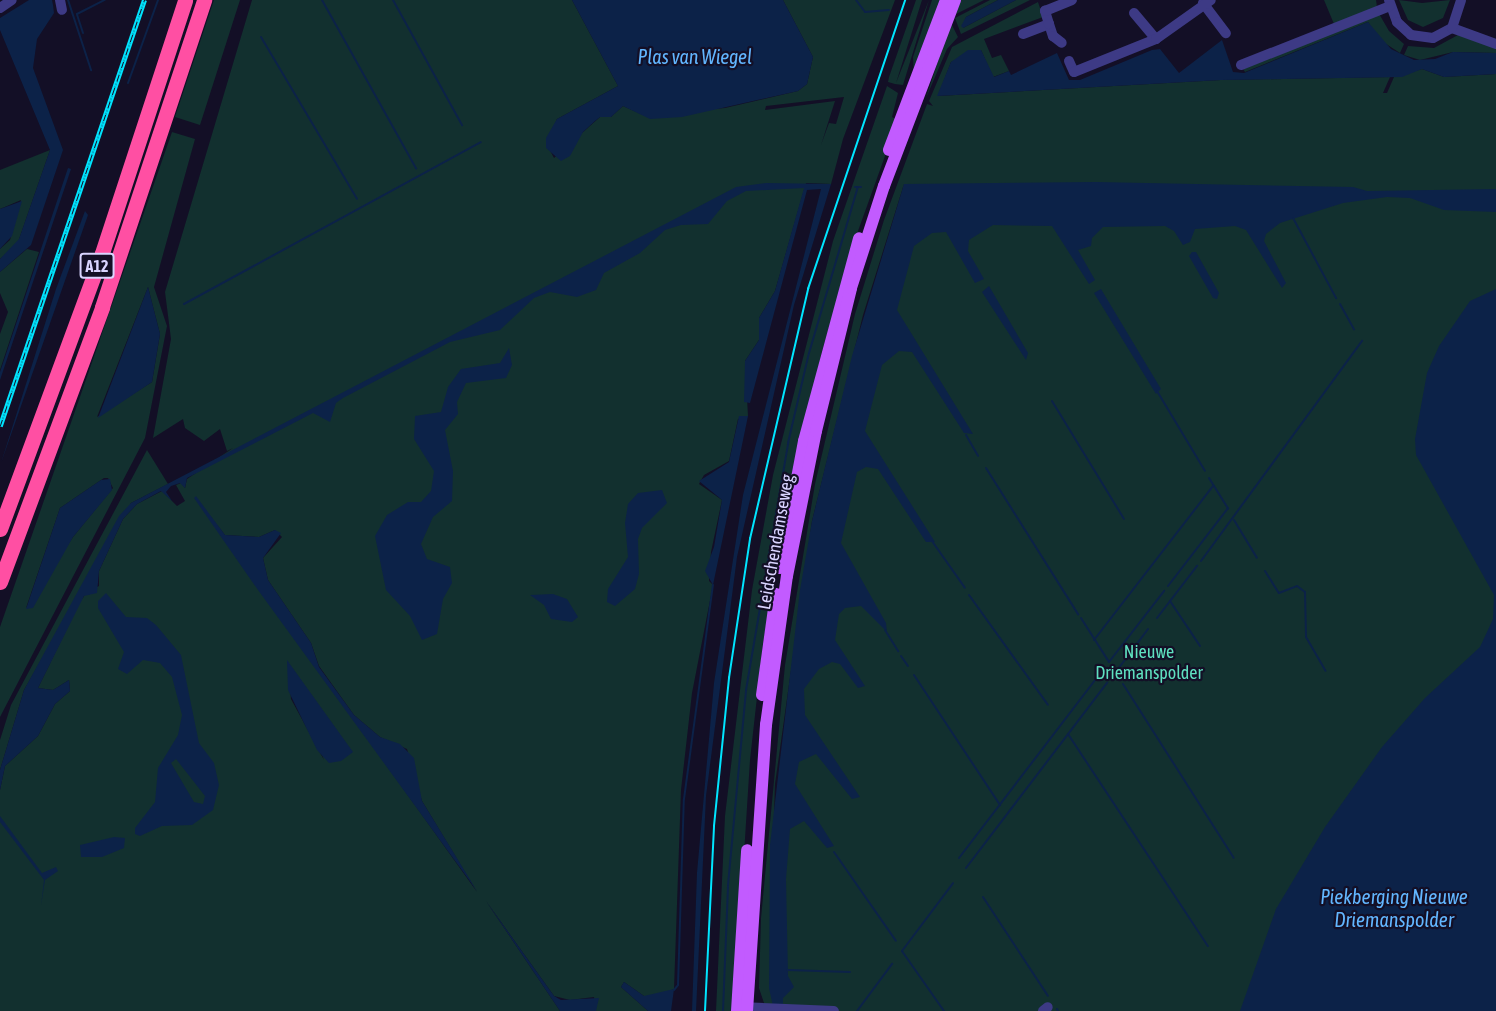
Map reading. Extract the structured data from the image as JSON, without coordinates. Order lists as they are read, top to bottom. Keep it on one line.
{"streets":{"highway":["A12"],"main road":["Leidschendamseweg"]},"water":["Plas van Wiegel","Piekberging Nieuwe Driemanspolder"],"parks":["Nieuwe Driemanspolder"]}
